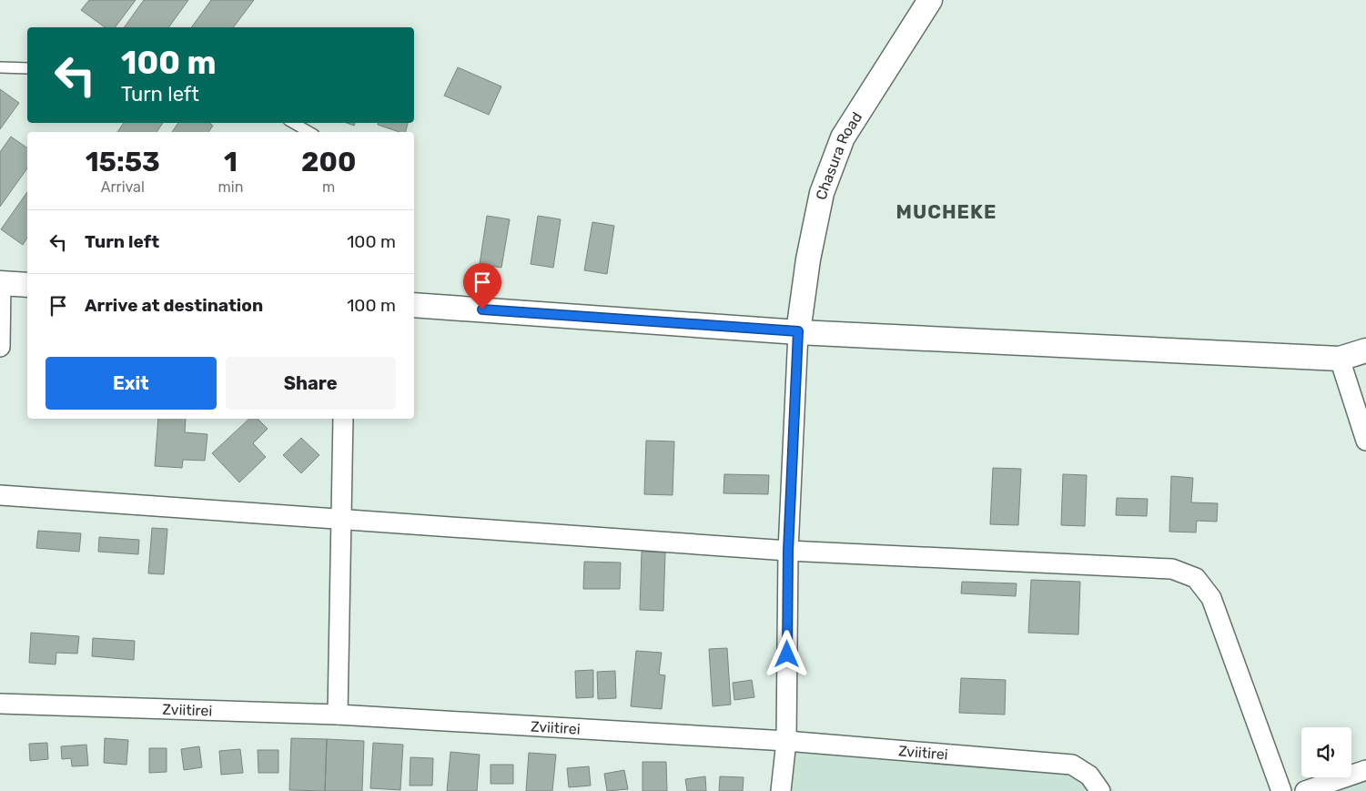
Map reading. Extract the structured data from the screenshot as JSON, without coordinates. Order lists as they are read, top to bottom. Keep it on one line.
{"streets":{"street":["Chasura Road","Zviitirei"]},"districts":["MUCHEKE"],"page":{"turn":["100 m","Turn left"],"eta":["15:53","Arrival","1","min","200","m"],"list":[{"name":"Turn left","value":"100 m"},{"name":"Arrive at destination","value":"100 m"}],"buttons":["Exit","Share"]}}
